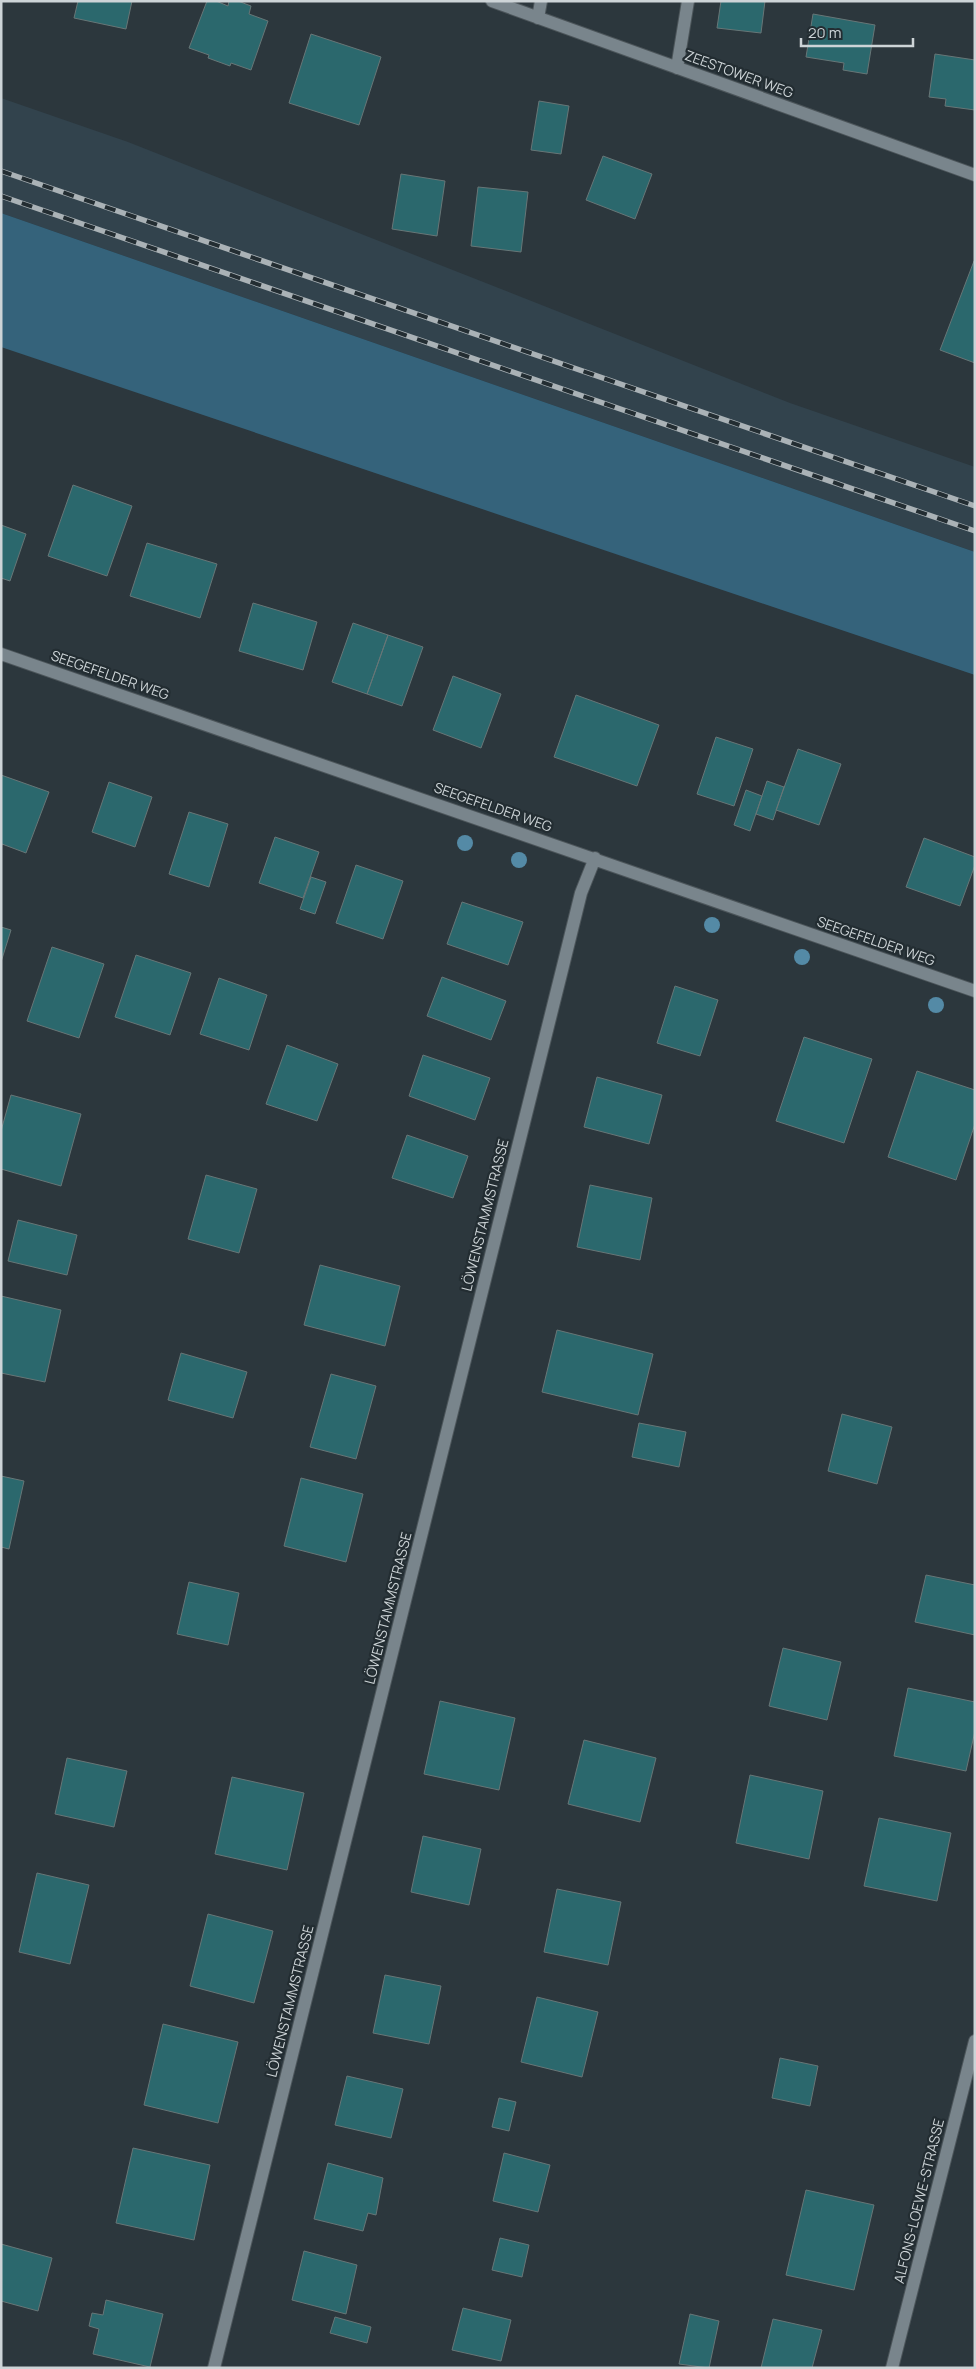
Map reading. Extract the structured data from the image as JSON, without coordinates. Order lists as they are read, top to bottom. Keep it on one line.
{"streets":{"street":["ZEESTOWER WEG","SEEGEFELDER WEG","LÖWENSTAMMSTRASSE","ALFONS-LOEWE-STRASSE"]},"crossings":[["SEEGEFELDER WEG","LÖWENSTAMMSTRASSE"]],"scale_bar":"20 m"}
